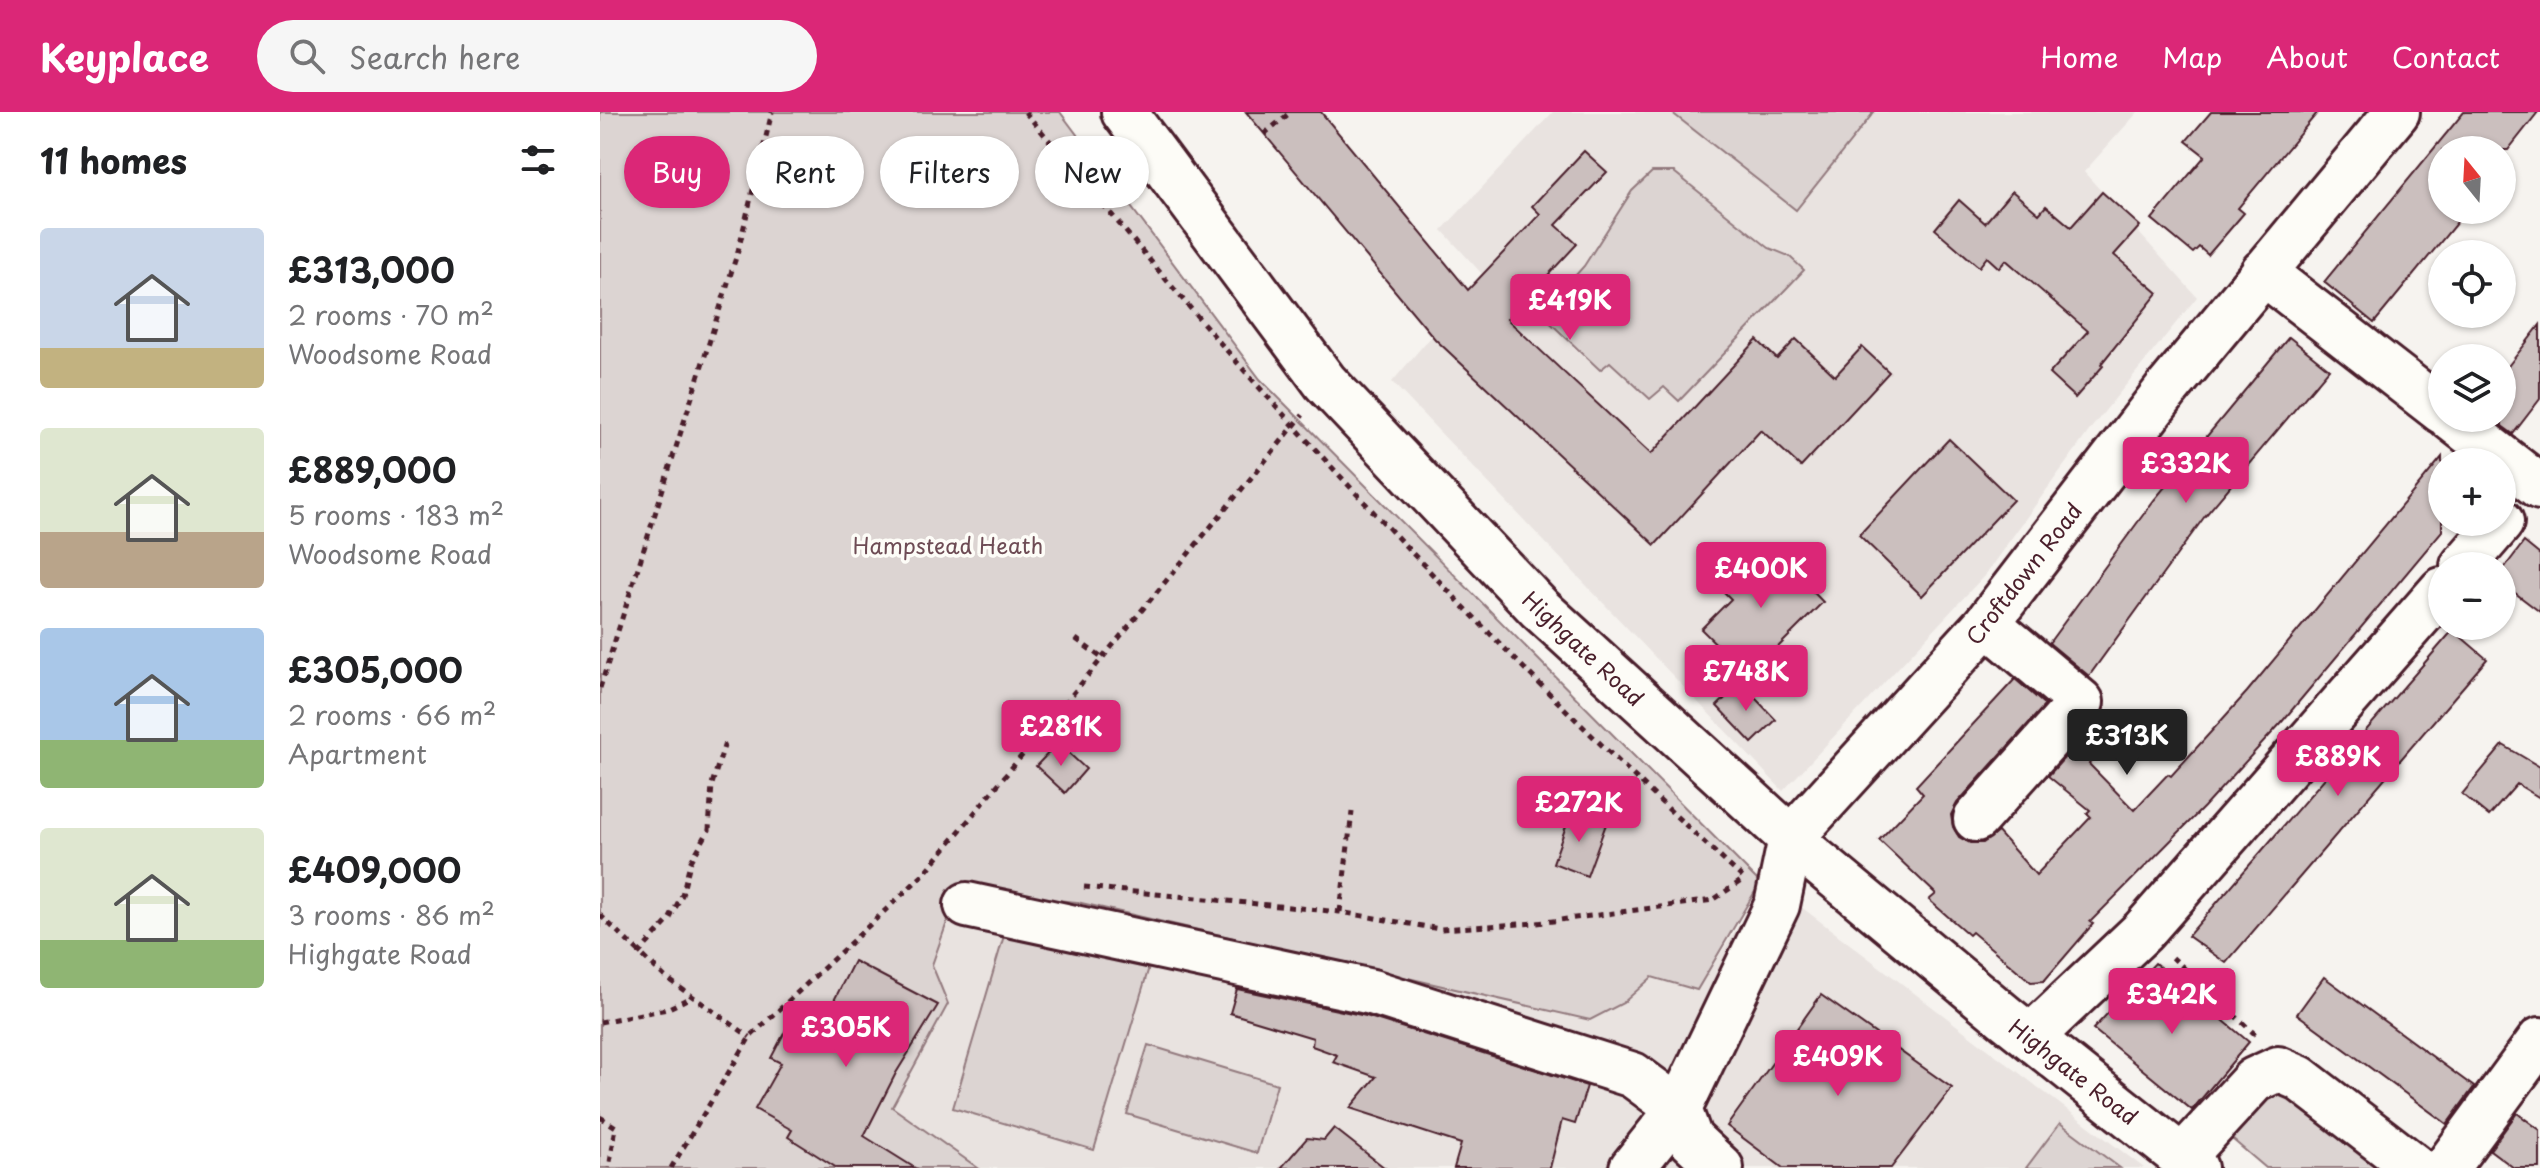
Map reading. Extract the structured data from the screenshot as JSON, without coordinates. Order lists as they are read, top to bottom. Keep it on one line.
{"streets":{"street":["Croftdown Road","Highgate Road"]},"crossings":[["Croftdown Road","Highgate Road"]],"parks":["Hampstead Heath"],"north":"top","page":{"header":"Keyplace","search":"Search here","nav":["Home","Map","About","Contact"],"heading":"11 homes","map_buttons":["+","−"],"chip":["Buy","Rent","Filters","New"],"list":[{"name":"£313,000","note":"2 rooms · 70 m² · Woodsome Road"},{"name":"£889,000","note":"5 rooms · 183 m² · Woodsome Road"},{"name":"£305,000","note":"2 rooms · 66 m² · Apartment"},{"name":"£409,000","note":"3 rooms · 86 m² · Highgate Road"}],"price":["£419K","£332K","£400K","£748K","£281K","£313K","£889K","£272K","£342K","£305K","£409K"]}}
